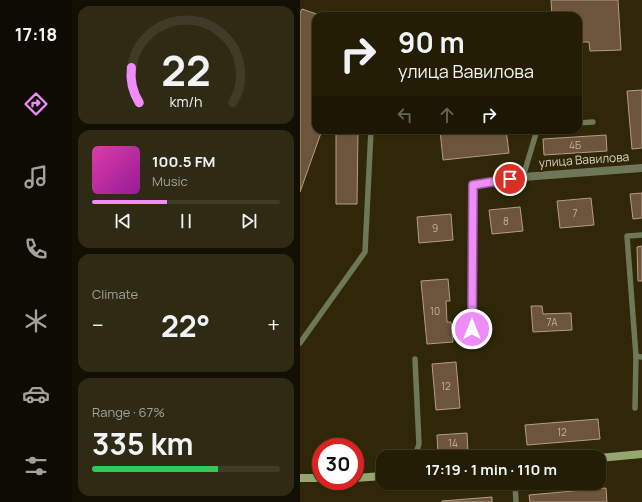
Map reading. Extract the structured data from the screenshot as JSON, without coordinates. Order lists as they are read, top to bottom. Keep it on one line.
{"streets":{"street":["улица Вавилова"]},"house_numbers":["4Б","7","8","9","10","7А","12","12","14"],"page":{"tabs":"17:18","turn":["90 m","улица Вавилова"],"song":["100.5 FM","Music"],"tile":["Climate",["Range · 67%","335 km"]],"heat":["−","22°","+"],"limit":"30","trip":"17:19 · 1 min · 110 m","gauge":["22","km/h"]}}
